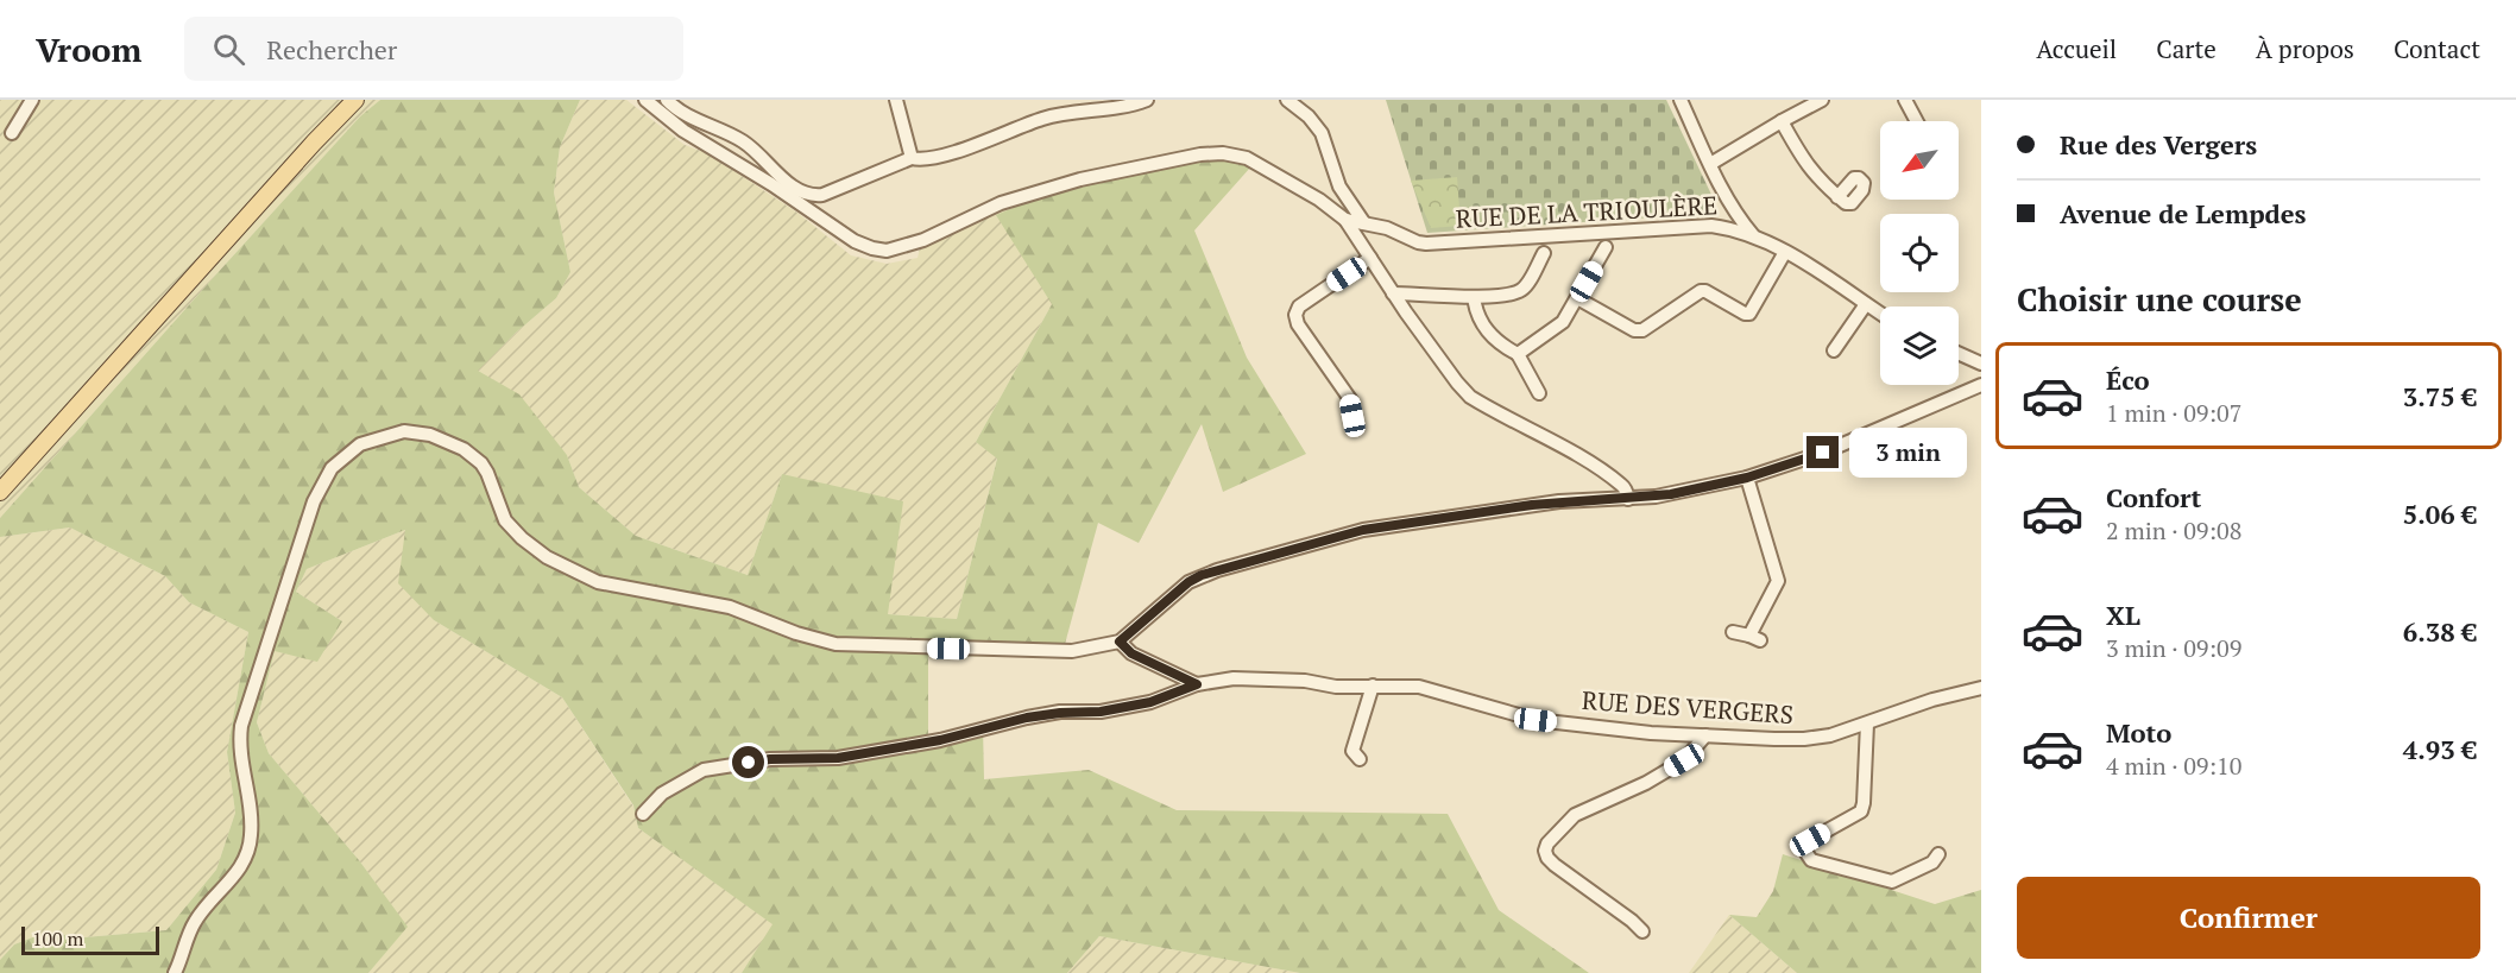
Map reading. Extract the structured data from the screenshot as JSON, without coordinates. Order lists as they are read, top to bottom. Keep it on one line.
{"streets":{"street":["RUE DE LA TRIOULÈRE","RUE DES VERGERS"]},"scale_bar":"100 m","north":"bottom left","page":{"header":"Vroom","search":"Rechercher","nav":["Accueil","Carte","À propos","Contact"],"banner":["Rue des Vergers","Avenue de Lempdes"],"heading":"Choisir une course","list":[{"name":"Éco","note":"1 min · 09:07","value":"3.75 €"},{"name":"Confort","note":"2 min · 09:08","value":"5.06 €"},{"name":"XL","note":"3 min · 09:09","value":"6.38 €"},{"name":"Moto","note":"4 min · 09:10","value":"4.93 €"}],"bubble":"3 min","buttons":"Confirmer","scale":"100 m"}}
